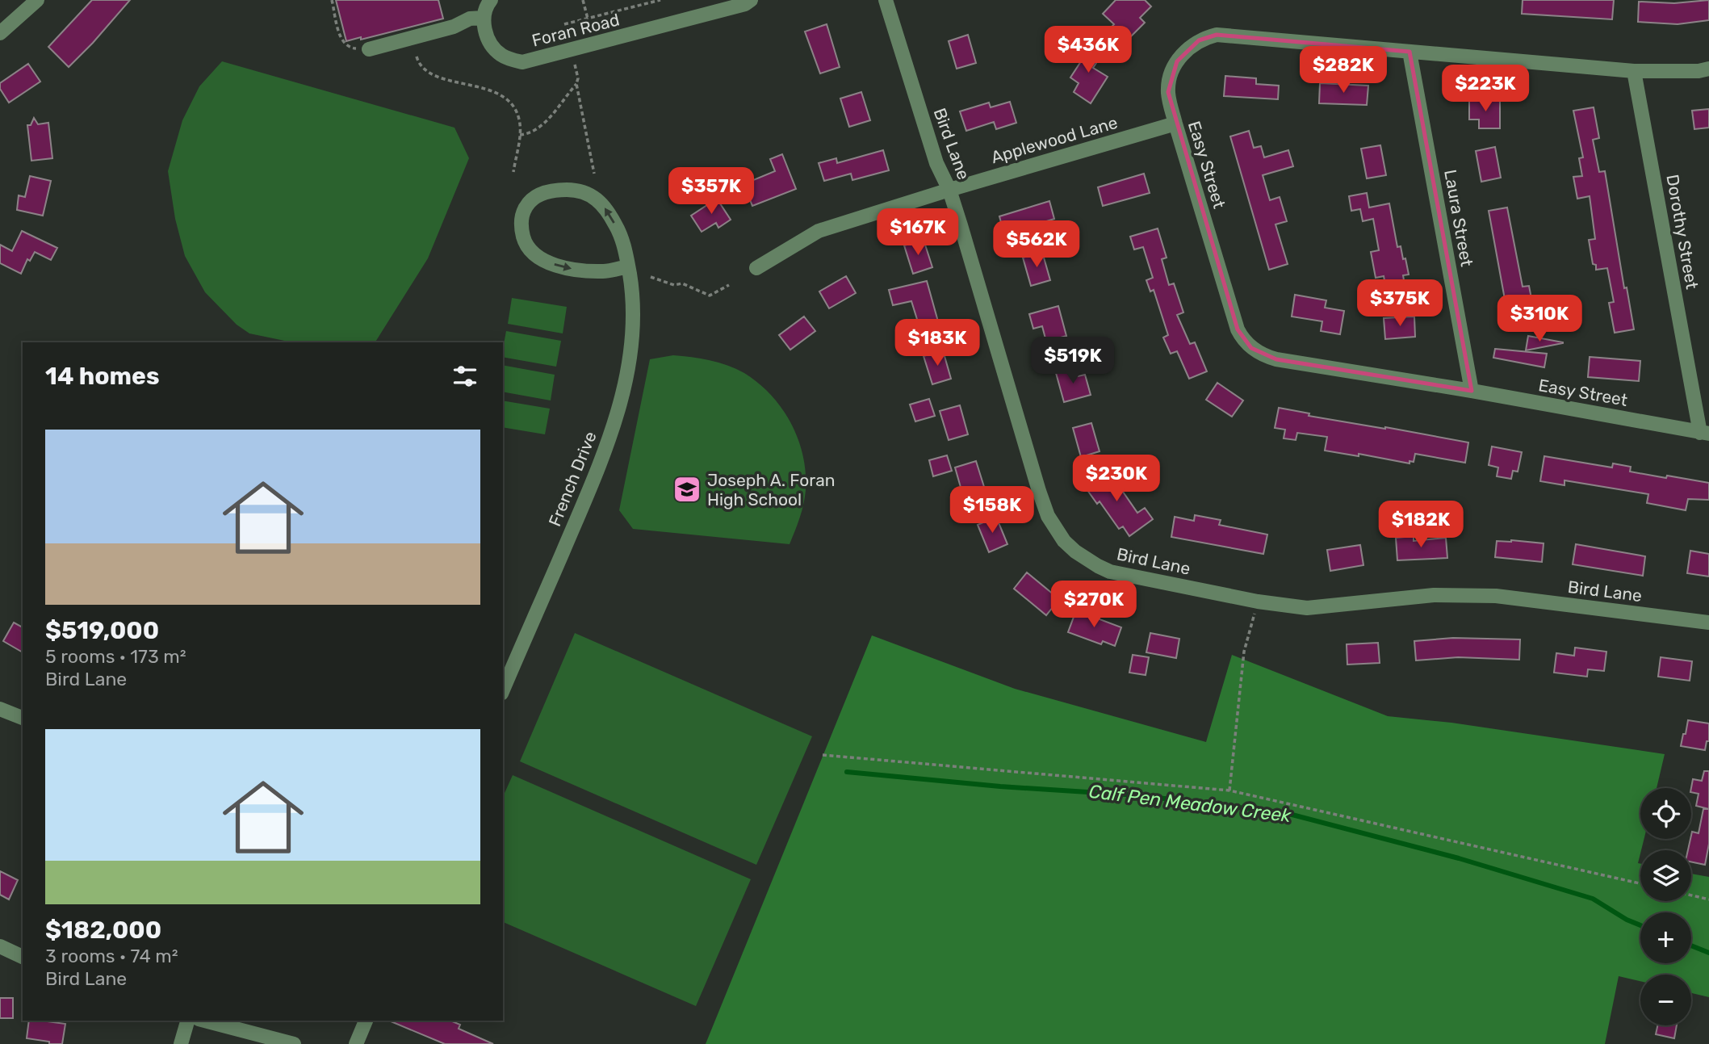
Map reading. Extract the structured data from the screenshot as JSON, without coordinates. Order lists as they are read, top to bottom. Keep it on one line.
{"streets":{"street":["Foran Road","Applewood Lane","Bird Lane","Easy Street","Laura Street","Dorothy Street","French Drive"]},"crossings":[["Applewood Lane","Bird Lane"],["Applewood Lane","Easy Street"],["Easy Street","Laura Street"],["Easy Street","Dorothy Street"]],"water":["Calf Pen Meadow Creek"],"places":{"school or university":["Joseph A. Foran High School"]},"page":{"price":["$436K","$282K","$223K","$357K","$167K","$562K","$375K","$310K","$183K","$519K","$230K","$158K","$182K","$270K"],"heading":"14 homes","list":[{"name":"$519,000","note":"5 rooms · 173 m² · Bird Lane"},{"name":"$182,000","note":"3 rooms · 74 m² · Bird Lane"}],"map_buttons":["+","−"]}}
